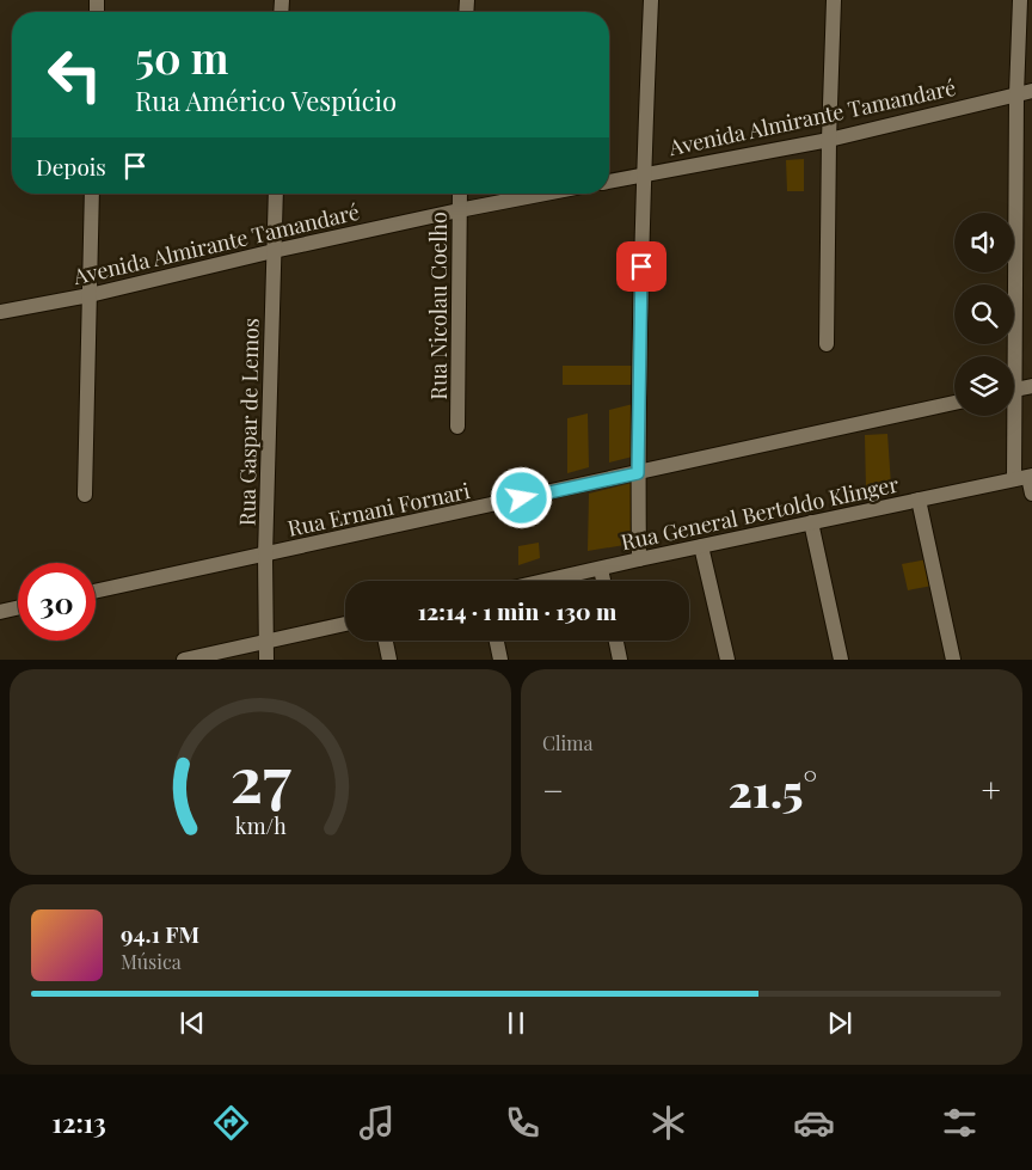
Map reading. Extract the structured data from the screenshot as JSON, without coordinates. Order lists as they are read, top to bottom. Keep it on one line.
{"streets":{"street":["Avenida Almirante Tamandaré","Rua Nicolau Coelho","Rua Gaspar de Lemos","Rua Ernani Fornari","Rua General Bertoldo Klinger"]},"crossings":[["Avenida Almirante Tamandaré","Rua Nicolau Coelho"],["Avenida Almirante Tamandaré","Rua Gaspar de Lemos"],["Rua Gaspar de Lemos","Rua Ernani Fornari"]],"page":{"turn":["50 m","Rua Américo Vespúcio"],"then":"Depois","limit":"30","trip":"12:14 · 1 min · 130 m","tile":"Clima","heat":["−","21.5°","+"],"song":["94.1 FM","Música"],"tabs":"12:13","gauge":["27","km/h"]}}
